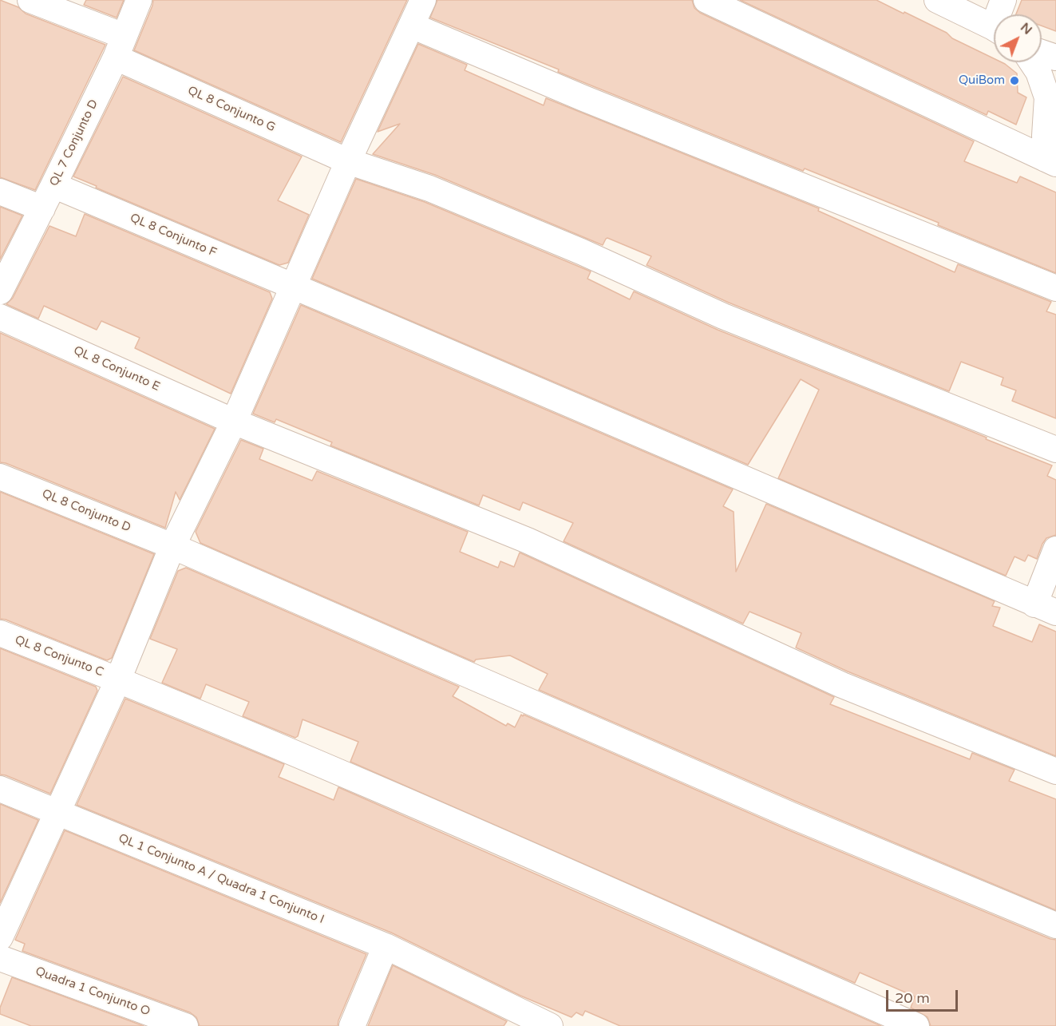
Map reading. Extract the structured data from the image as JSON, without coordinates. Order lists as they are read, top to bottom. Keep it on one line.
{"streets":{"street":["QL 8 Conjunto G","QL 7 Conjunto D","QL 8 Conjunto F","QL 8 Conjunto E","QL 8 Conjunto D","QL 8 Conjunto C","QL 1 Conjunto A / Quadra 1 Conjunto I","Quadra 1 Conjunto O"]},"crossings":[["QL 8 Conjunto G","QL 7 Conjunto D"],["QL 7 Conjunto D","QL 8 Conjunto F"]],"places":["QuiBom"],"scale_bar":"20 m","north":"top right"}
